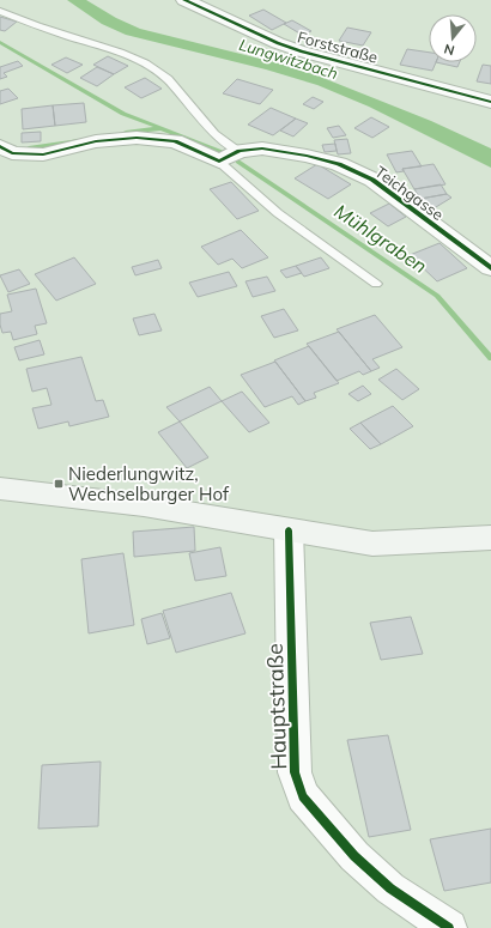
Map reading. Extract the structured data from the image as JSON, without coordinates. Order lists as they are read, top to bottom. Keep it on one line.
{"streets":{"street":["Forststraße","Teichgasse","Hauptstraße"]},"water":["Lungwitzbach","Mühlgraben"],"places":{"transit":["Niederlungwitz, Wechselburger Hof"]},"north":"bottom"}
